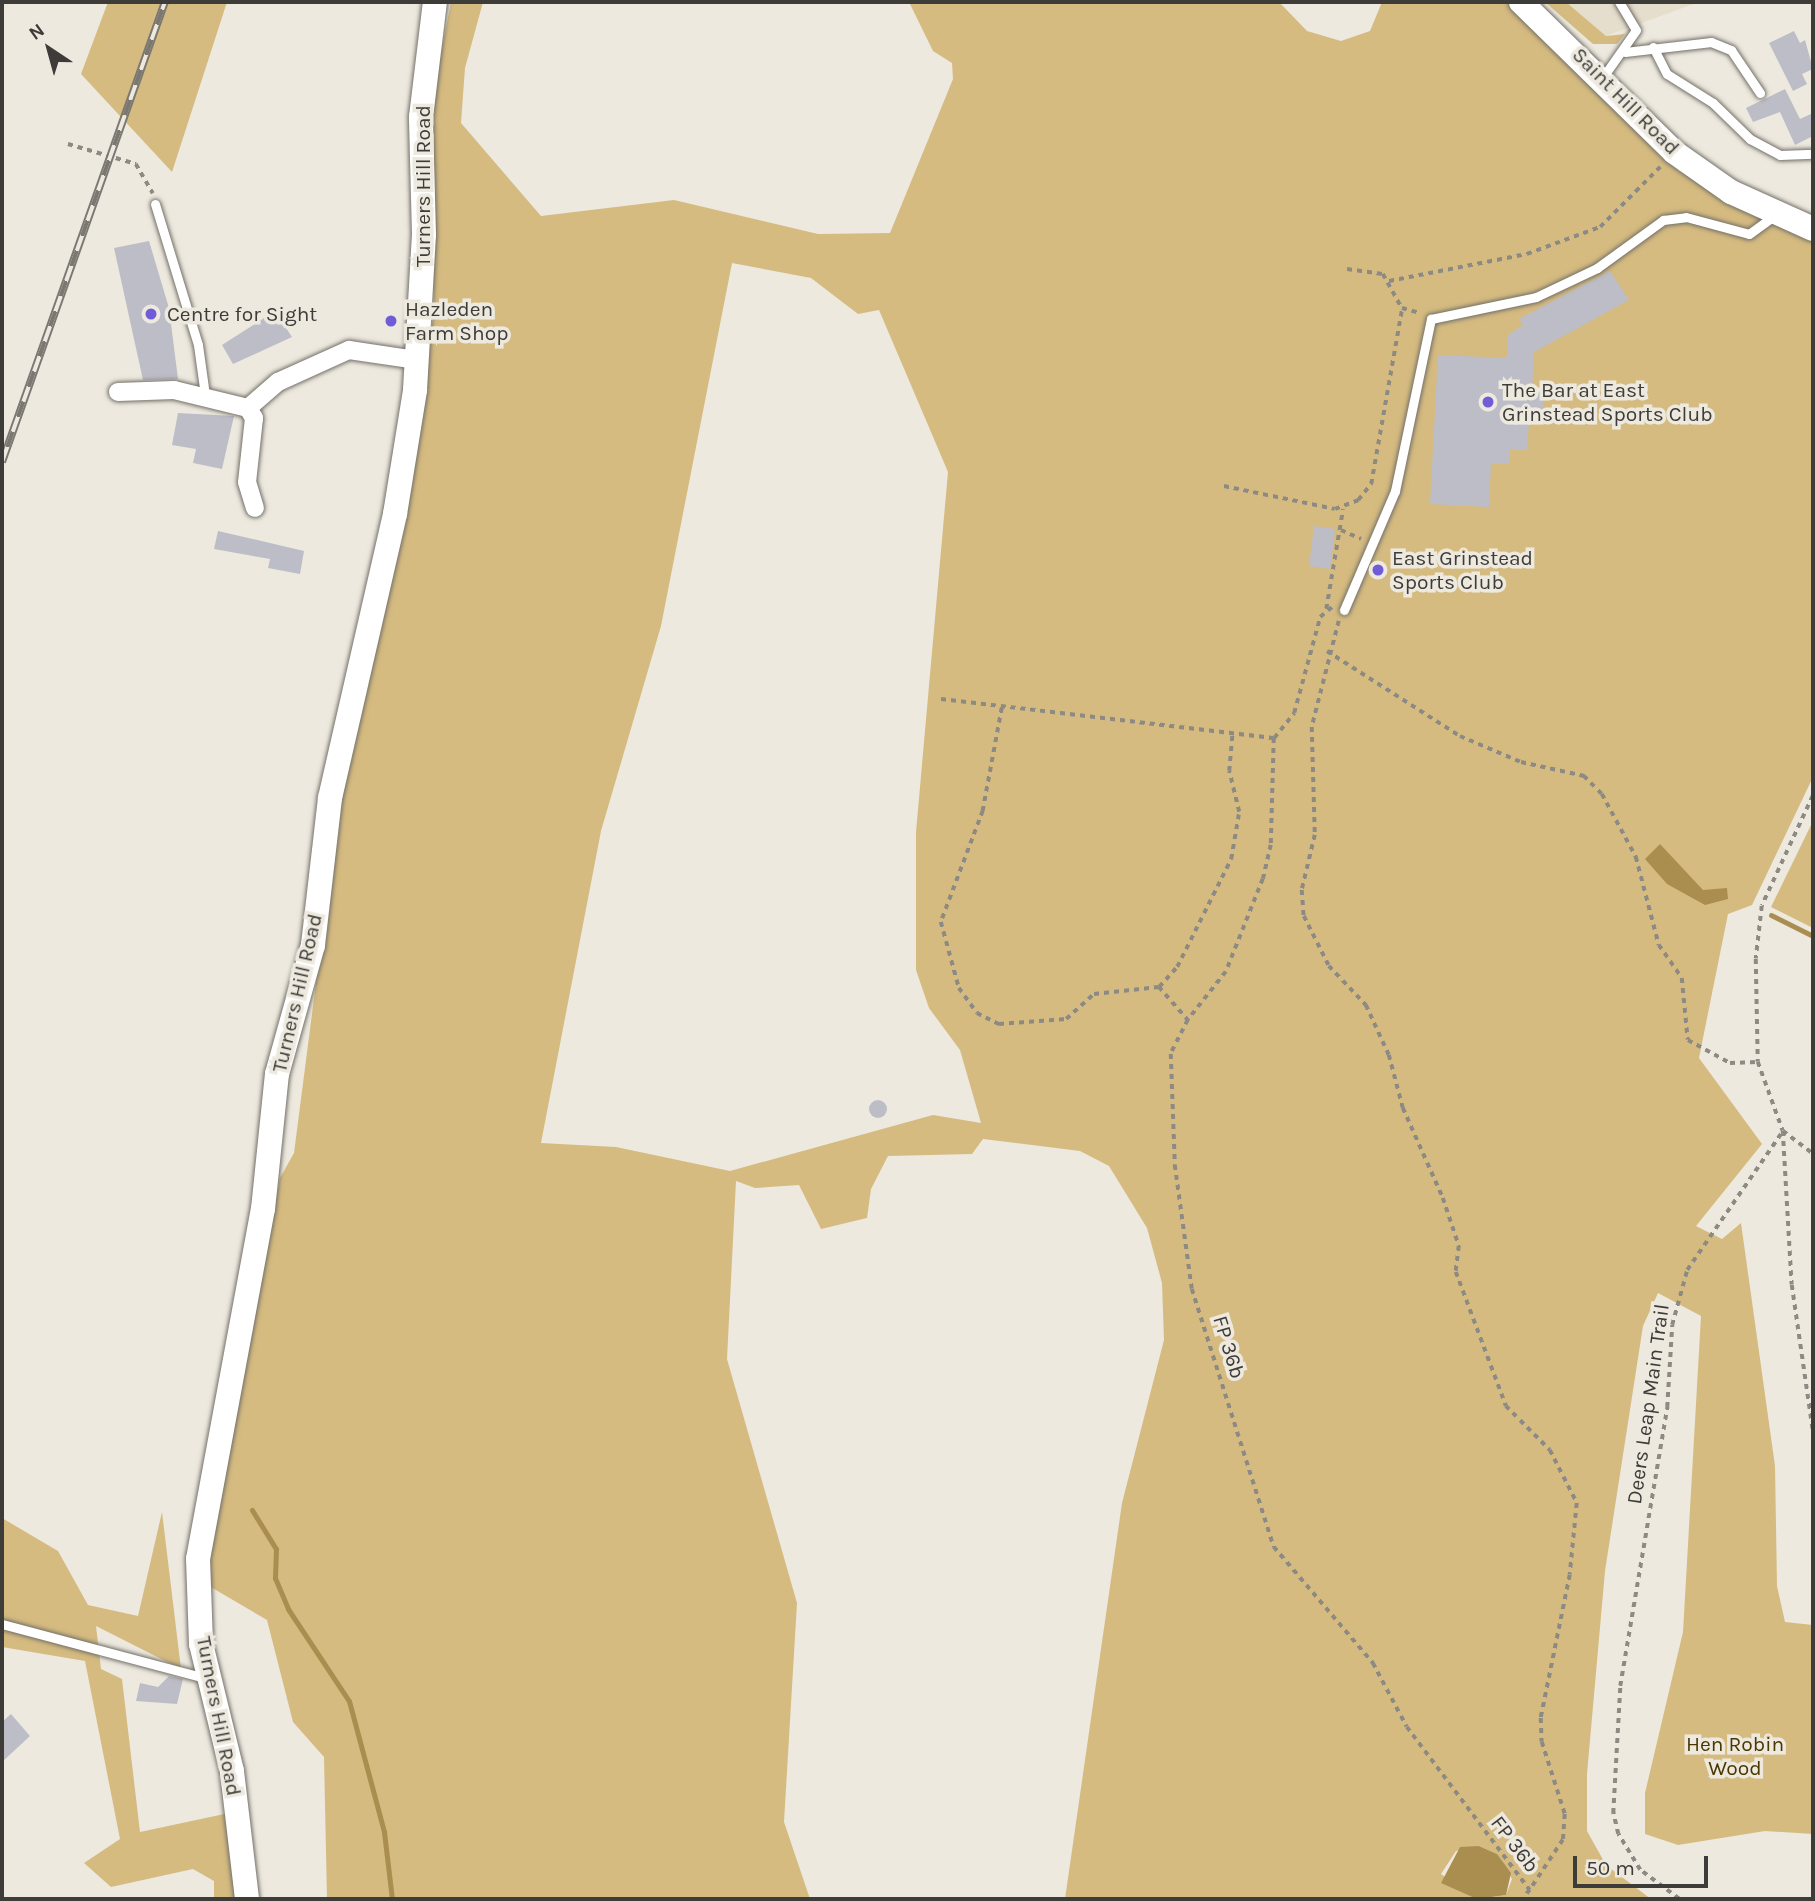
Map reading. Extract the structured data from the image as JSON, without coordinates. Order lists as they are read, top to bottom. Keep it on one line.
{"streets":{"main road":["Saint Hill Road","Turners Hill Road"],"path":["FP 36b","Deers Leap Main Trail"]},"parks":["Hen Robin Wood"],"places":["Centre for Sight","Hazleden Farm Shop","The Bar at East Grinstead Sports Club","East Grinstead Sports Club"],"scale_bar":"50 m","north":"top left"}
